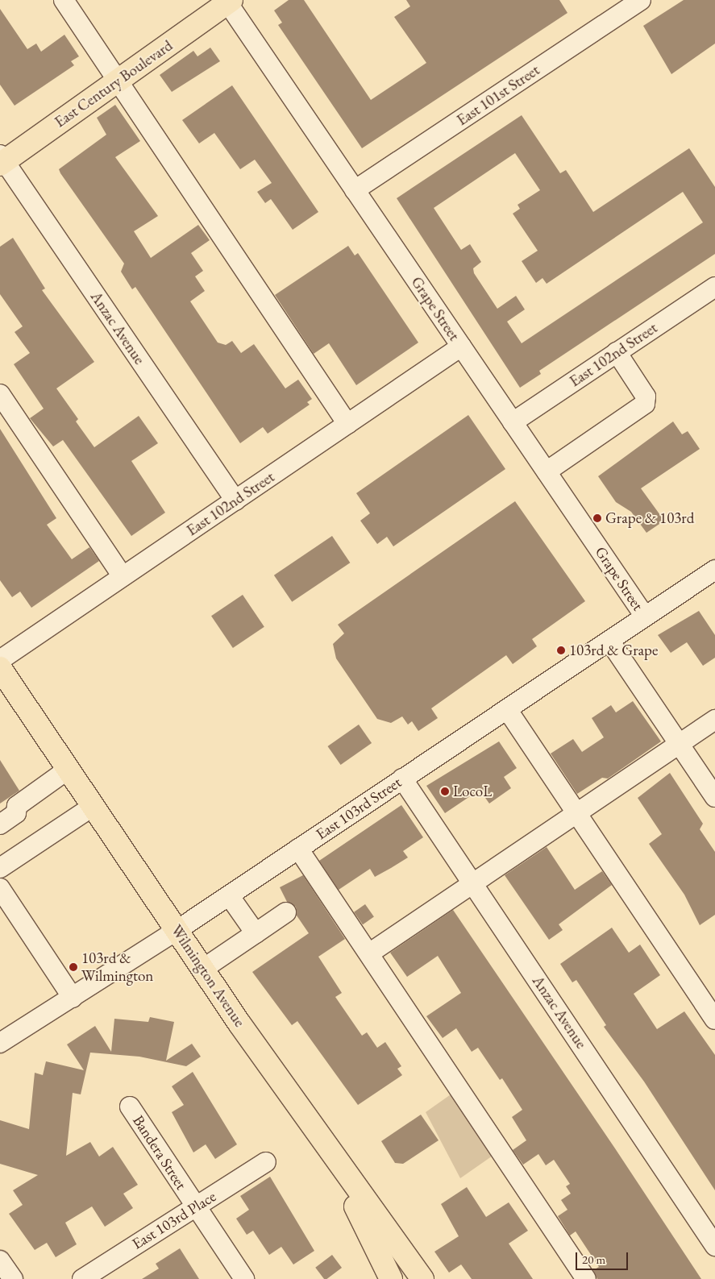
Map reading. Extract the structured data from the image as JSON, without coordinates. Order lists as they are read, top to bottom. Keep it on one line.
{"streets":{"main road":["East Century Boulevard","Wilmington Avenue"],"street":["East 101st Street","Grape Street","Anzac Avenue","East 102nd Street","East 103rd Street","Bandera Street","East 103rd Place"]},"crossings":[["East Century Boulevard","Grape Street"],["East Century Boulevard","Anzac Avenue"],["East 101st Street","Grape Street"],["Grape Street","East 102nd Street"],["Grape Street","East 103rd Street"],["Anzac Avenue","East 102nd Street"],["Anzac Avenue","East 103rd Street"],["East 103rd Street","Wilmington Avenue"],["Bandera Street","East 103rd Place"]],"places":["Grape & 103rd","103rd & Grape","LocoL","103rd & Wilmington"],"scale_bar":"20 m"}
